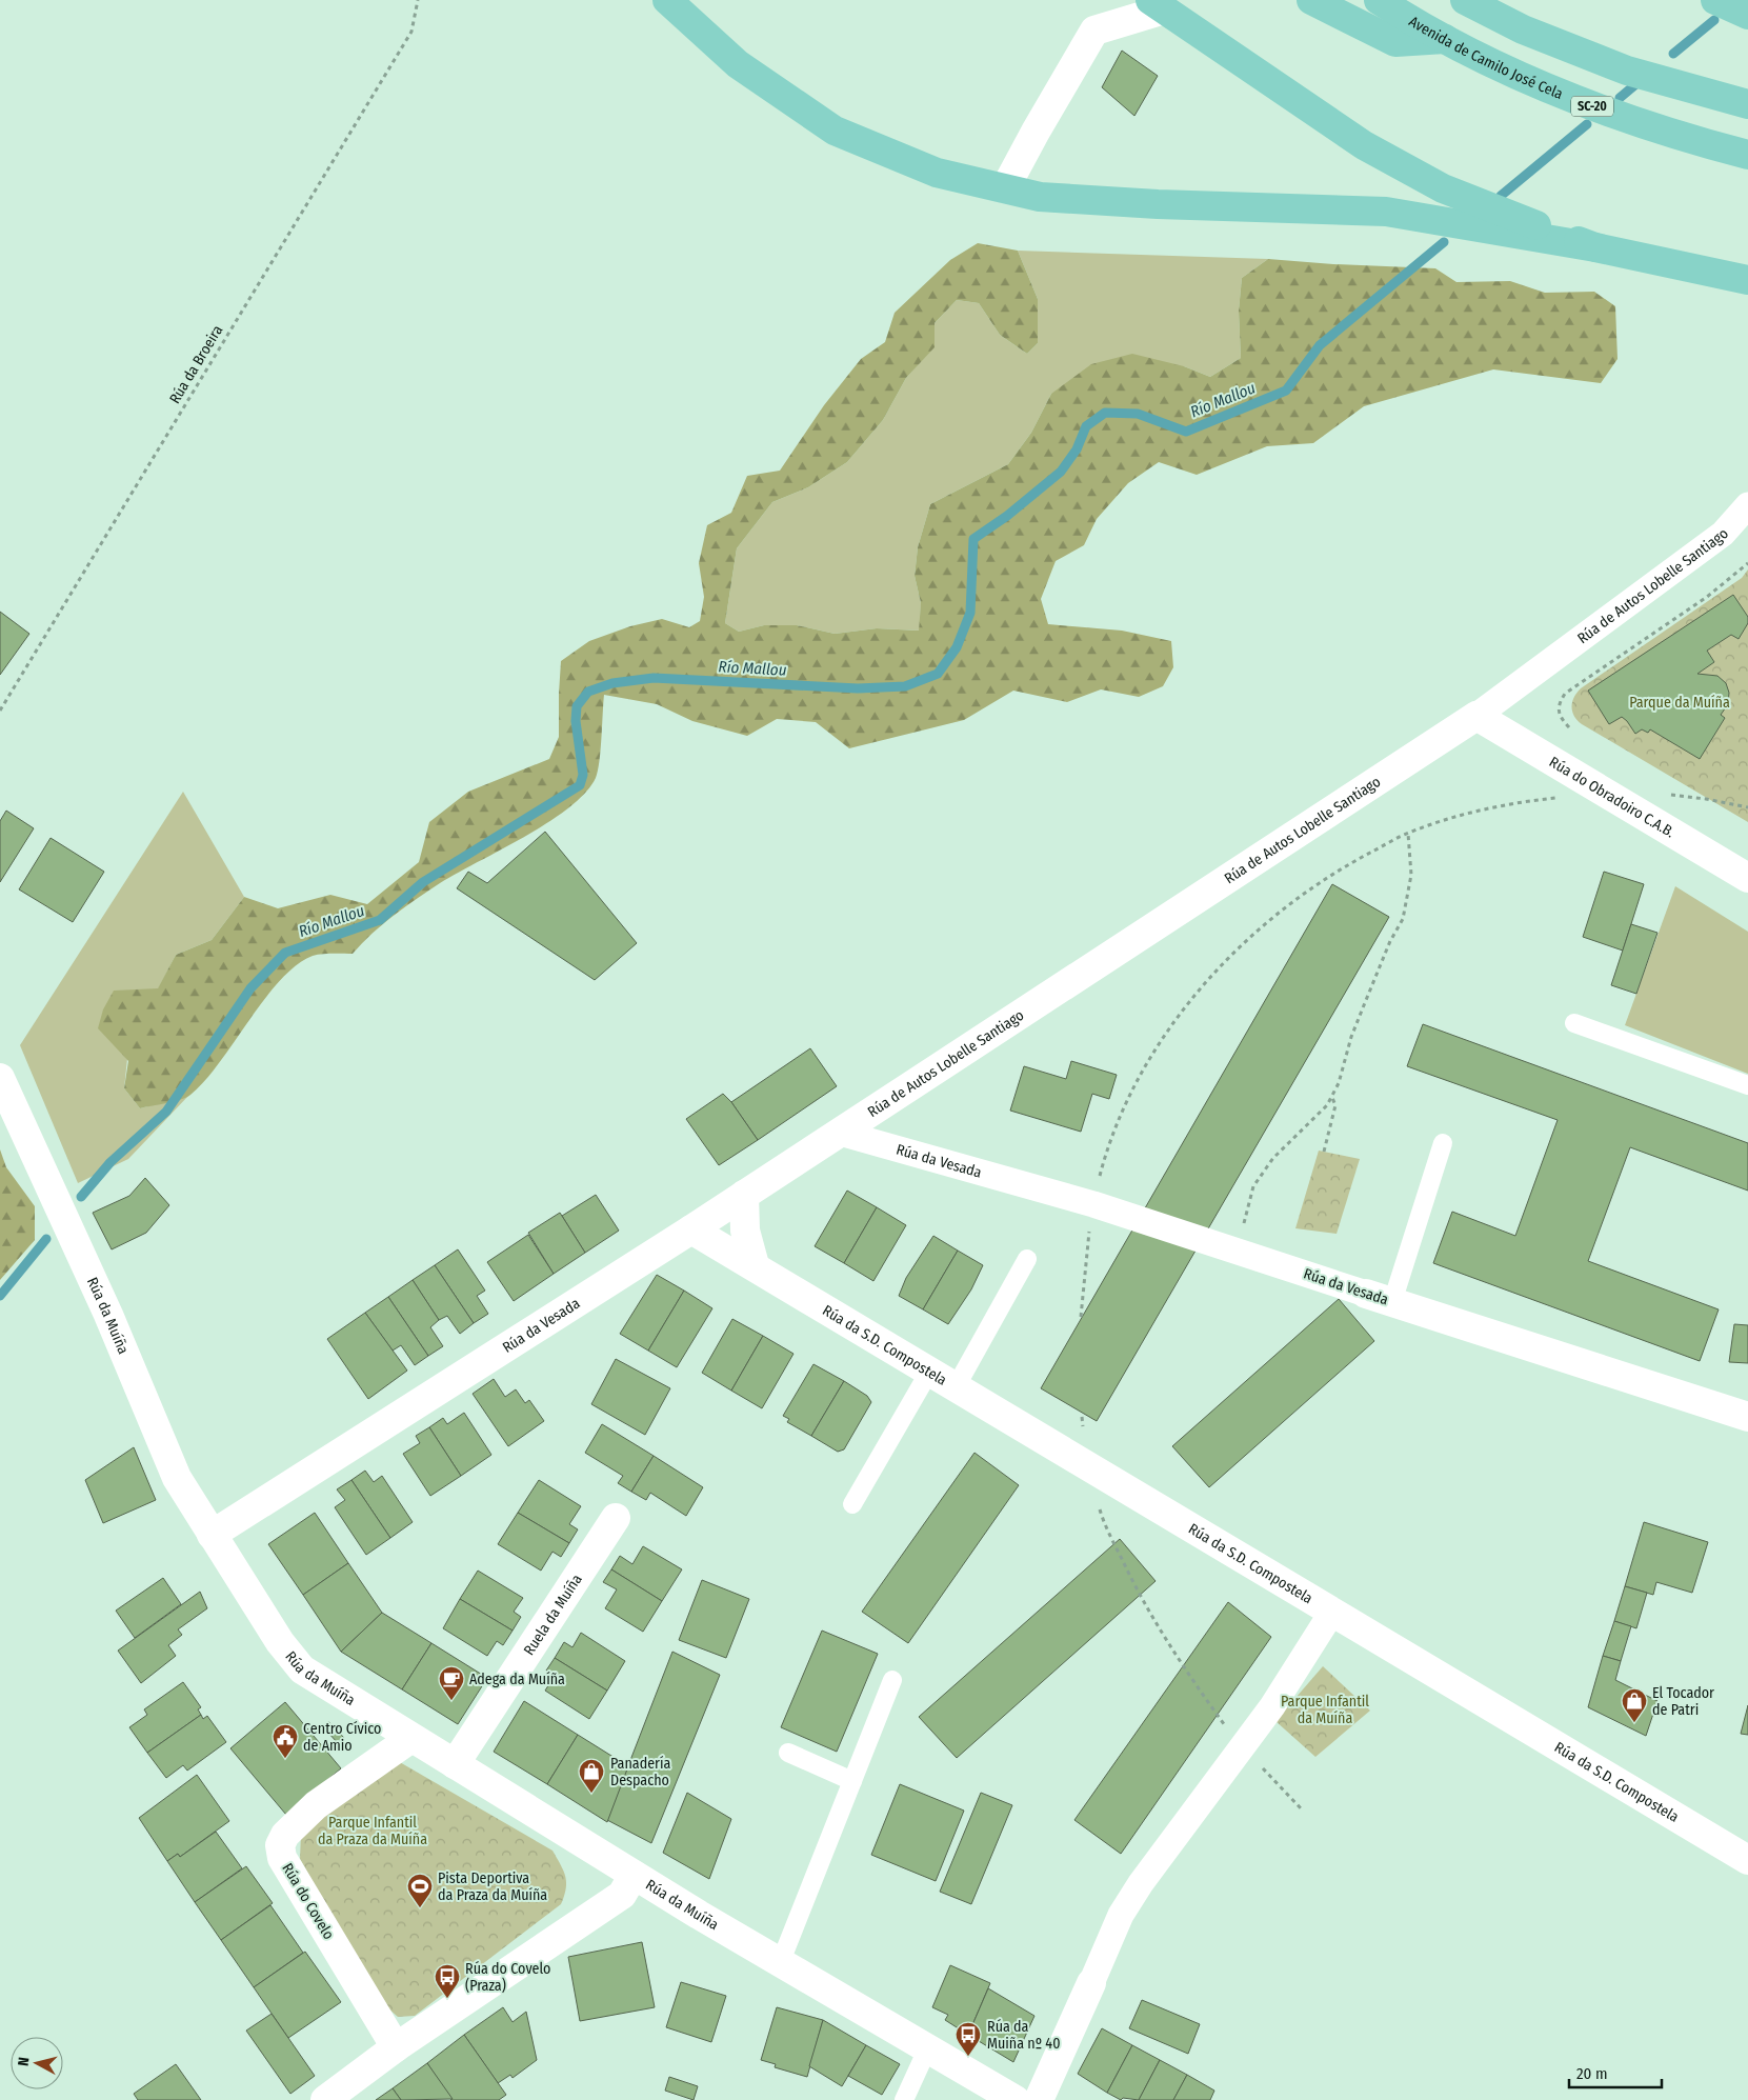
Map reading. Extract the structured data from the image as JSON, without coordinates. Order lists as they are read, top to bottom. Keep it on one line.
{"streets":{"highway":["Avenida de Camilo José Cela","SC-20"],"street":["Rúa de Autos Lobelle Santiago","Rúa do Obradoiro C.A.B.","Rúa da Vesada","Rúa da Muíña","Rúa da S.D. Compostela","Ruela da Muíña","Rúa do Covelo"],"path":["Rúa da Broeira"]},"crossings":[["Rúa de Autos Lobelle Santiago","Rúa do Obradoiro C.A.B."],["Rúa de Autos Lobelle Santiago","Rúa da Vesada"],["Rúa da Vesada","Rúa da Muíña"],["Rúa da Vesada","Rúa da S.D. Compostela"],["Rúa da Muíña","Ruela da Muíña"],["Rúa da Muíña","Rúa do Covelo"]],"water":["Río Mallou"],"parks":["Parque da Muíña","Parque Infantil da Muíña","Parque Infantil da Praza da Muíña"],"places":{"cafe":["Adega da Muíña"],"shop":["El Tocador de Patri","Panadería Despacho"],"public building":["Centro Cívico de Amio"],"sports":["Pista Deportiva da Praza da Muíña"],"bus stop":["Rúa do Covelo (Praza)","Rúa da Muiña nº 40"]},"scale_bar":"20 m","north":"left"}
